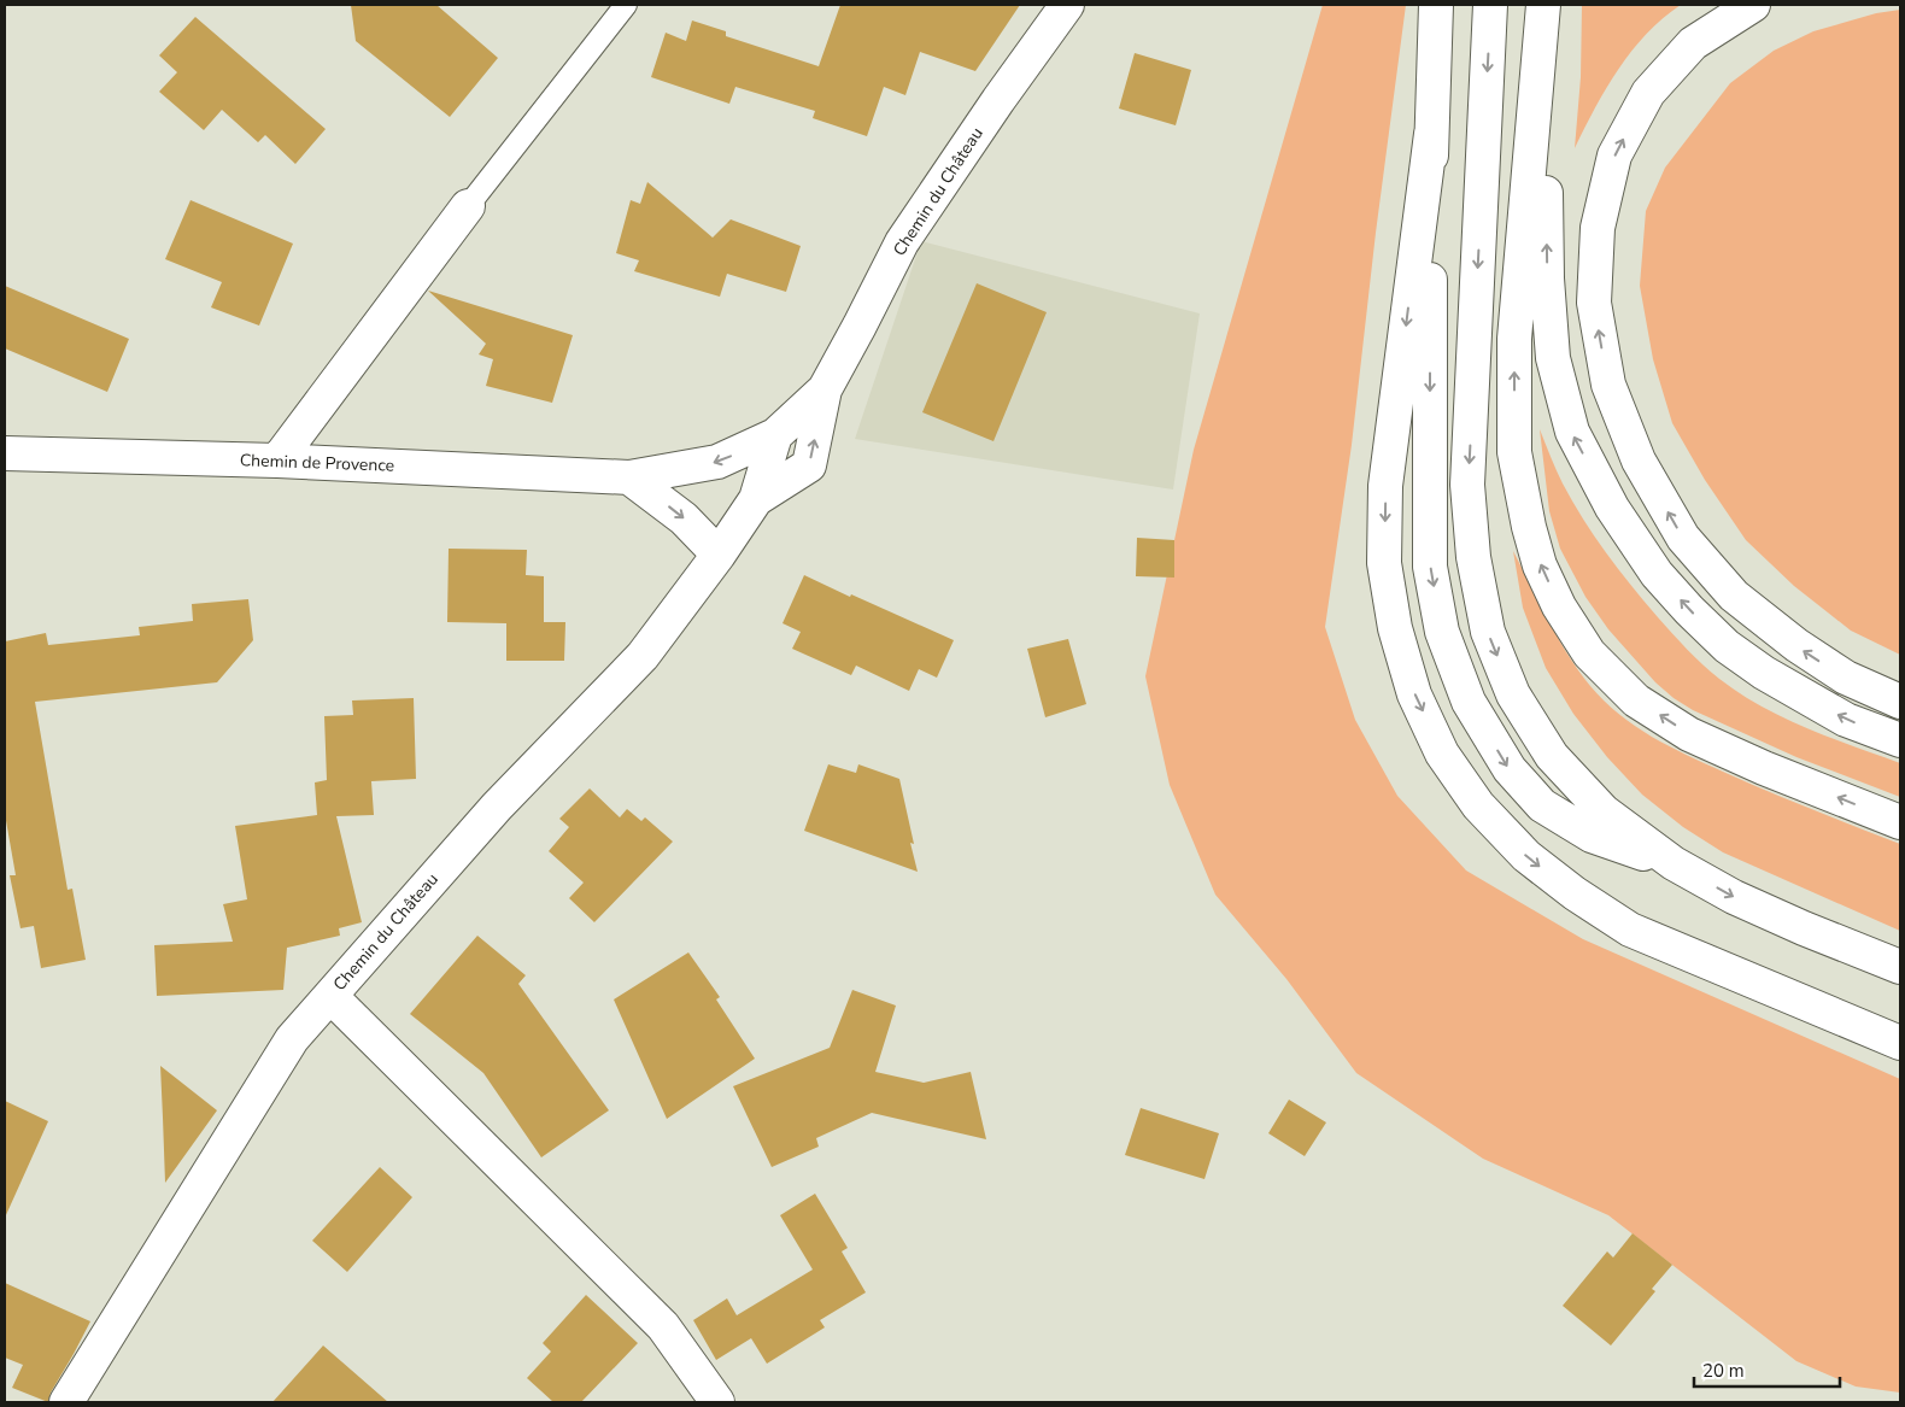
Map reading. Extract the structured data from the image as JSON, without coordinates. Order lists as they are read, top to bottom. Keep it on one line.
{"streets":{"main road":["Chemin du Château","Chemin de Provence"]},"crossings":[["Chemin du Château","Chemin de Provence"]],"scale_bar":"20 m"}
